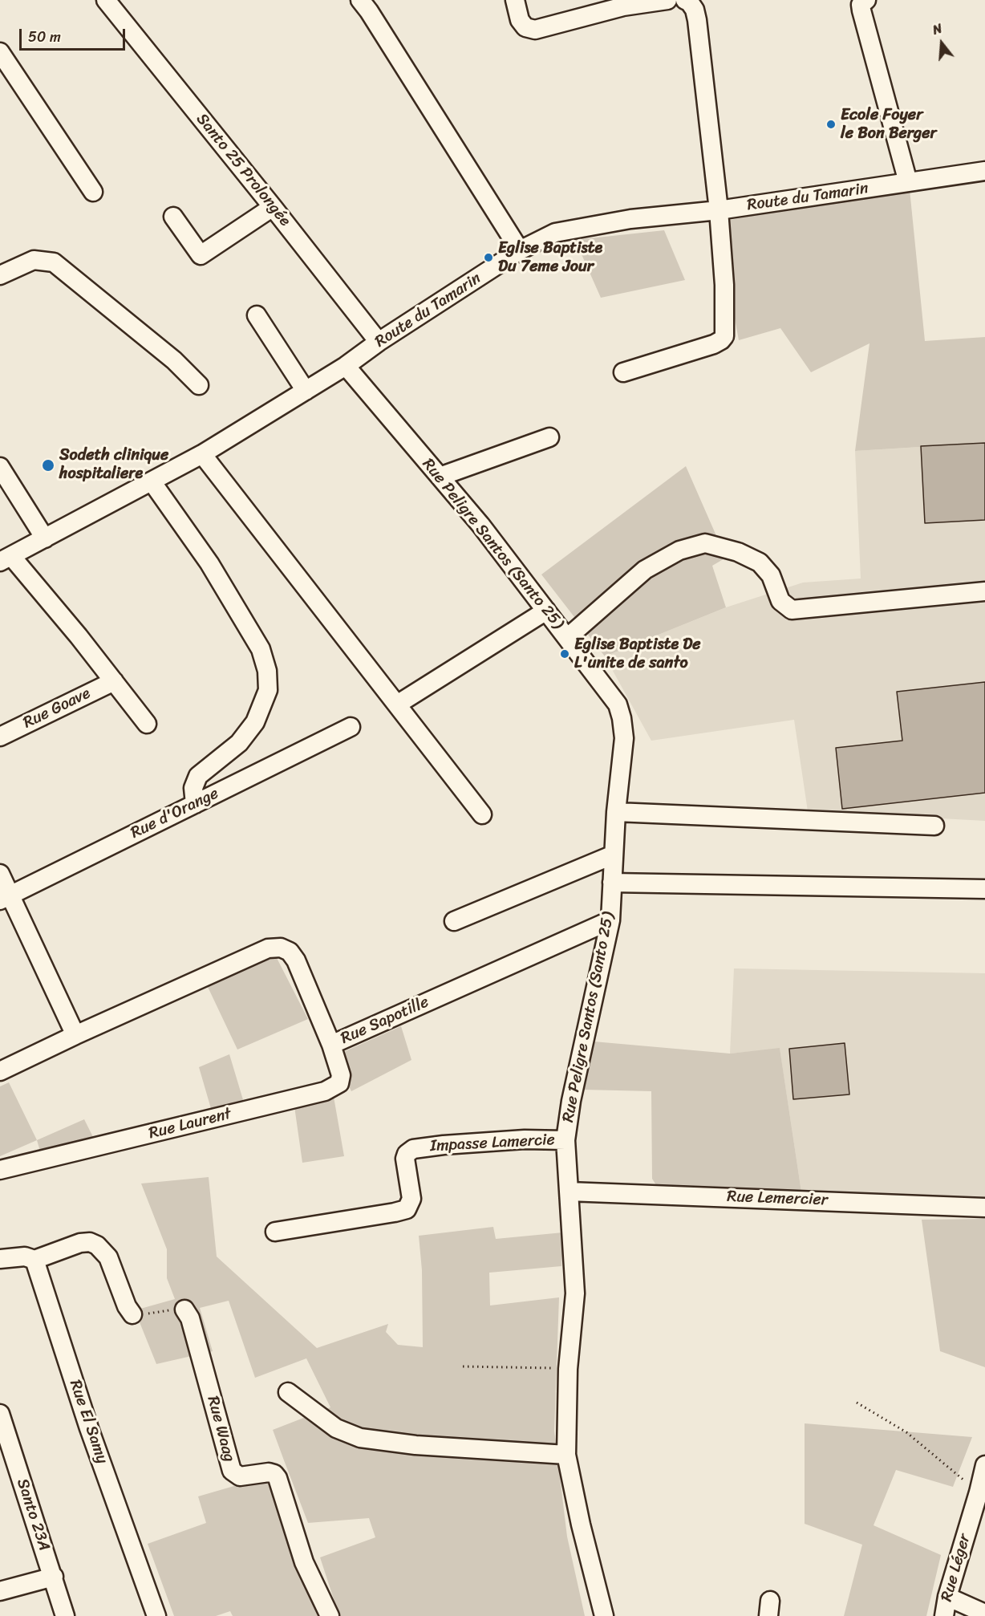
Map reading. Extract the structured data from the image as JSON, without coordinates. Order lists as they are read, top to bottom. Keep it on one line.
{"streets":{"street":["Santo 25 Prolongée","Route du Tamarin","Rue Peligre Santos (Santo 25)","Rue Goave","Rue d'Orange","Rue Sapotille","Rue Laurent","Impasse Lamercie","Rue Lemercier","Rue El Samy","Rue Waag","Santo 23A","Rue Léger"]},"crossings":[["Santo 25 Prolongée","Route du Tamarin"],["Route du Tamarin","Rue Peligre Santos (Santo 25)"],["Rue Peligre Santos (Santo 25)","Rue Sapotille"],["Rue Peligre Santos (Santo 25)","Impasse Lamercie"],["Rue Peligre Santos (Santo 25)","Rue Lemercier"],["Rue Sapotille","Rue Laurent"]],"places":["Ecole Foyer le Bon Berger","Eglise Baptiste Du 7eme Jour","Sodeth clinique hospitaliere","Eglise Baptiste De L'unite de santo"],"scale_bar":"50 m","north":"top"}
